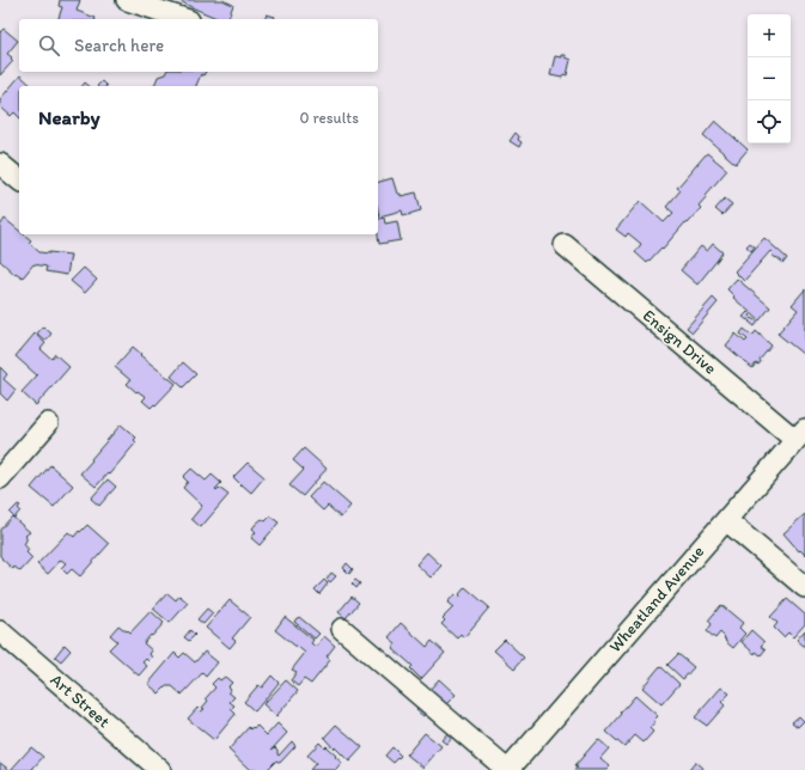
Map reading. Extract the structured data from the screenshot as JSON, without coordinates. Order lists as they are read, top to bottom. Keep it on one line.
{"streets":{"street":["Ensign Drive","Wheatland Avenue","Art Street"]},"crossings":[["Ensign Drive","Wheatland Avenue"]],"page":{"map_buttons":["+","−"],"search":"Search here","heading":["Nearby","0 results"]}}
